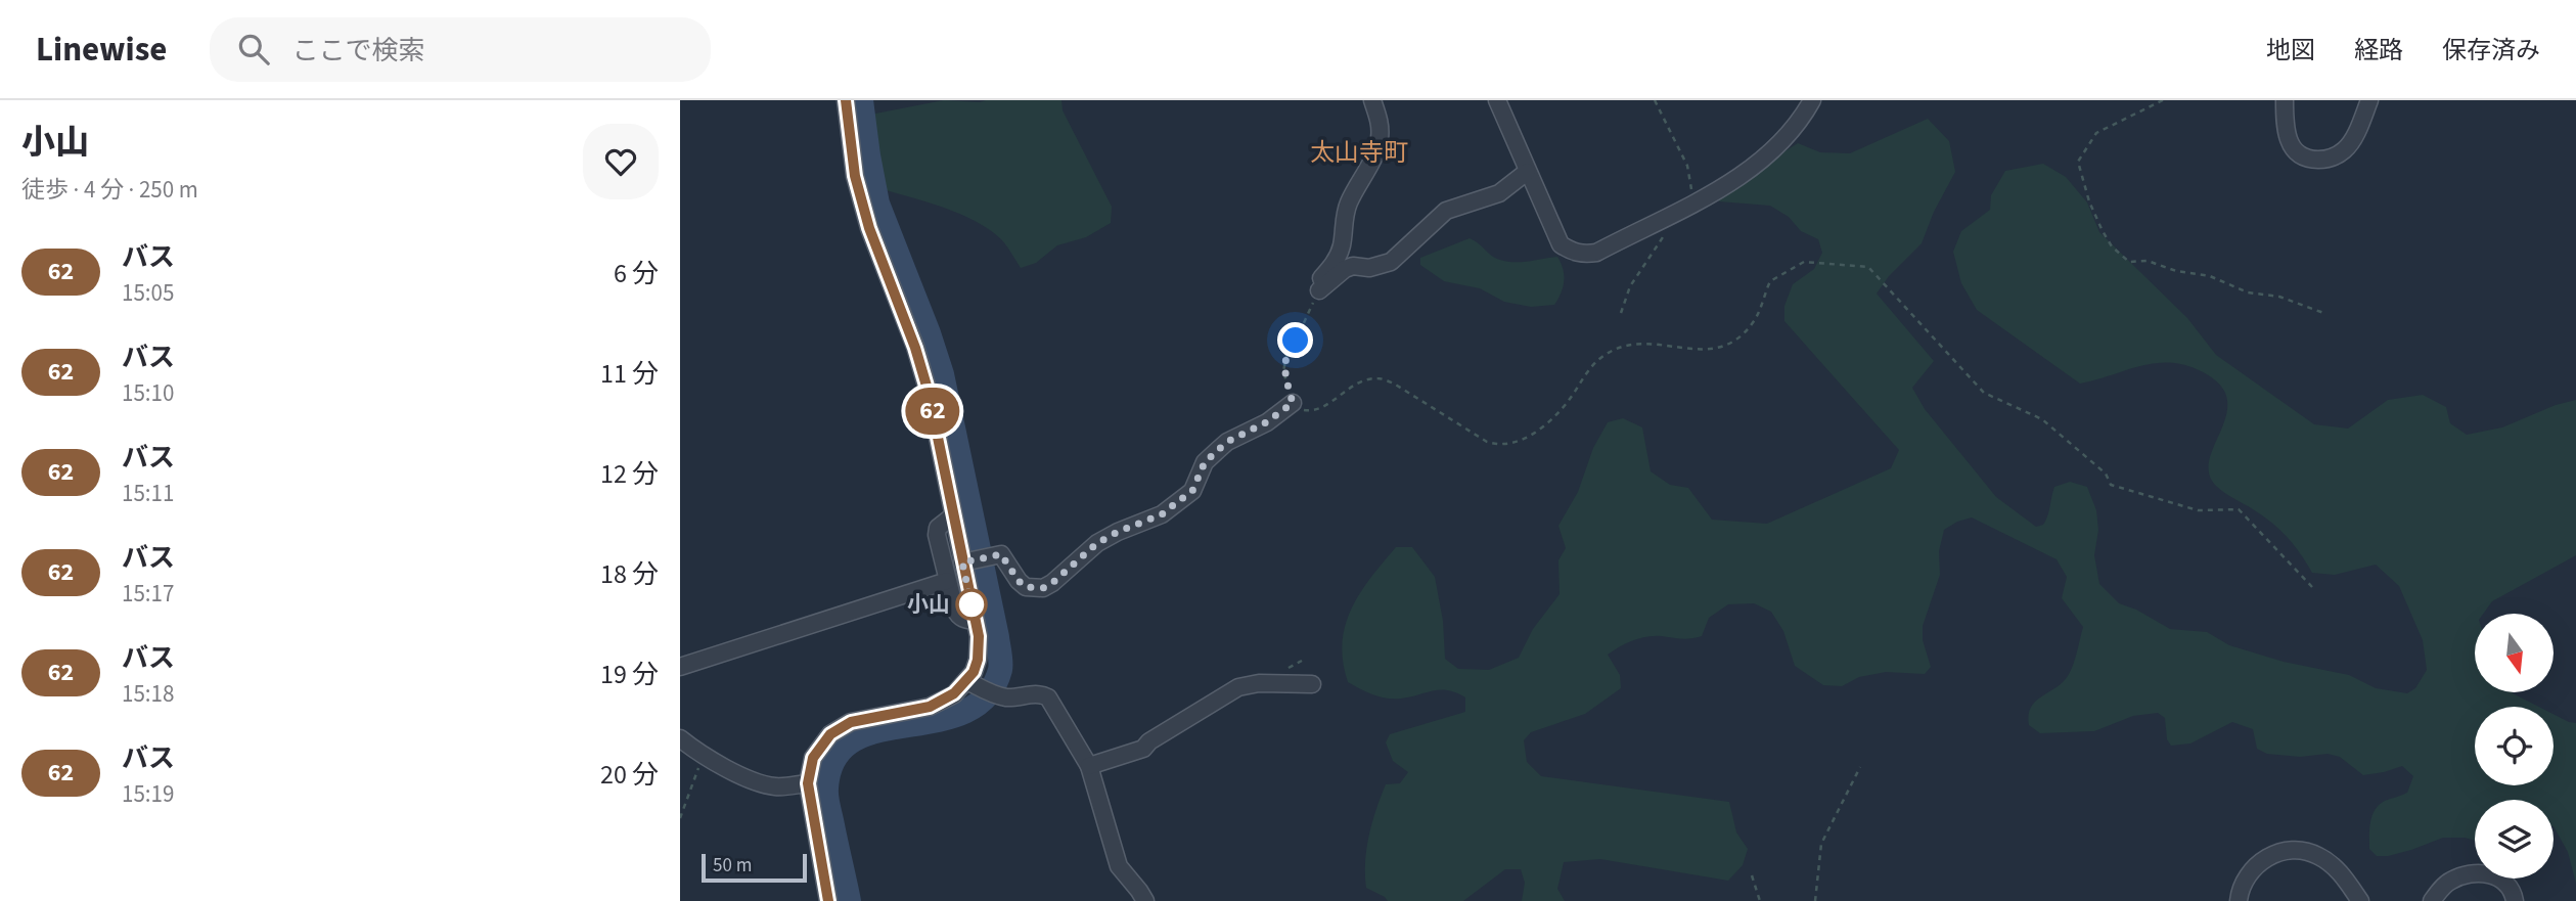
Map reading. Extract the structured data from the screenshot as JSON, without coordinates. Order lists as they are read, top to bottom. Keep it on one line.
{"districts":["太山寺町"],"places":["小山"],"lines":["bus line 62"],"scale_bar":"50 m","north":"bottom","page":{"header":"Linewise","search":"ここで検索","nav":["地図","経路","保存済み"],"heading":["小山","徒歩 · 4 分 · 250 m"],"on_map":"62","list":[{"mark":"62","name":"バス","note":"15:05","value":"6 分"},{"mark":"62","name":"バス","note":"15:10","value":"11 分"},{"mark":"62","name":"バス","note":"15:11","value":"12 分"},{"mark":"62","name":"バス","note":"15:17","value":"18 分"},{"mark":"62","name":"バス","note":"15:18","value":"19 分"},{"mark":"62","name":"バス","note":"15:19","value":"20 分"}],"scale":"50 m"}}
